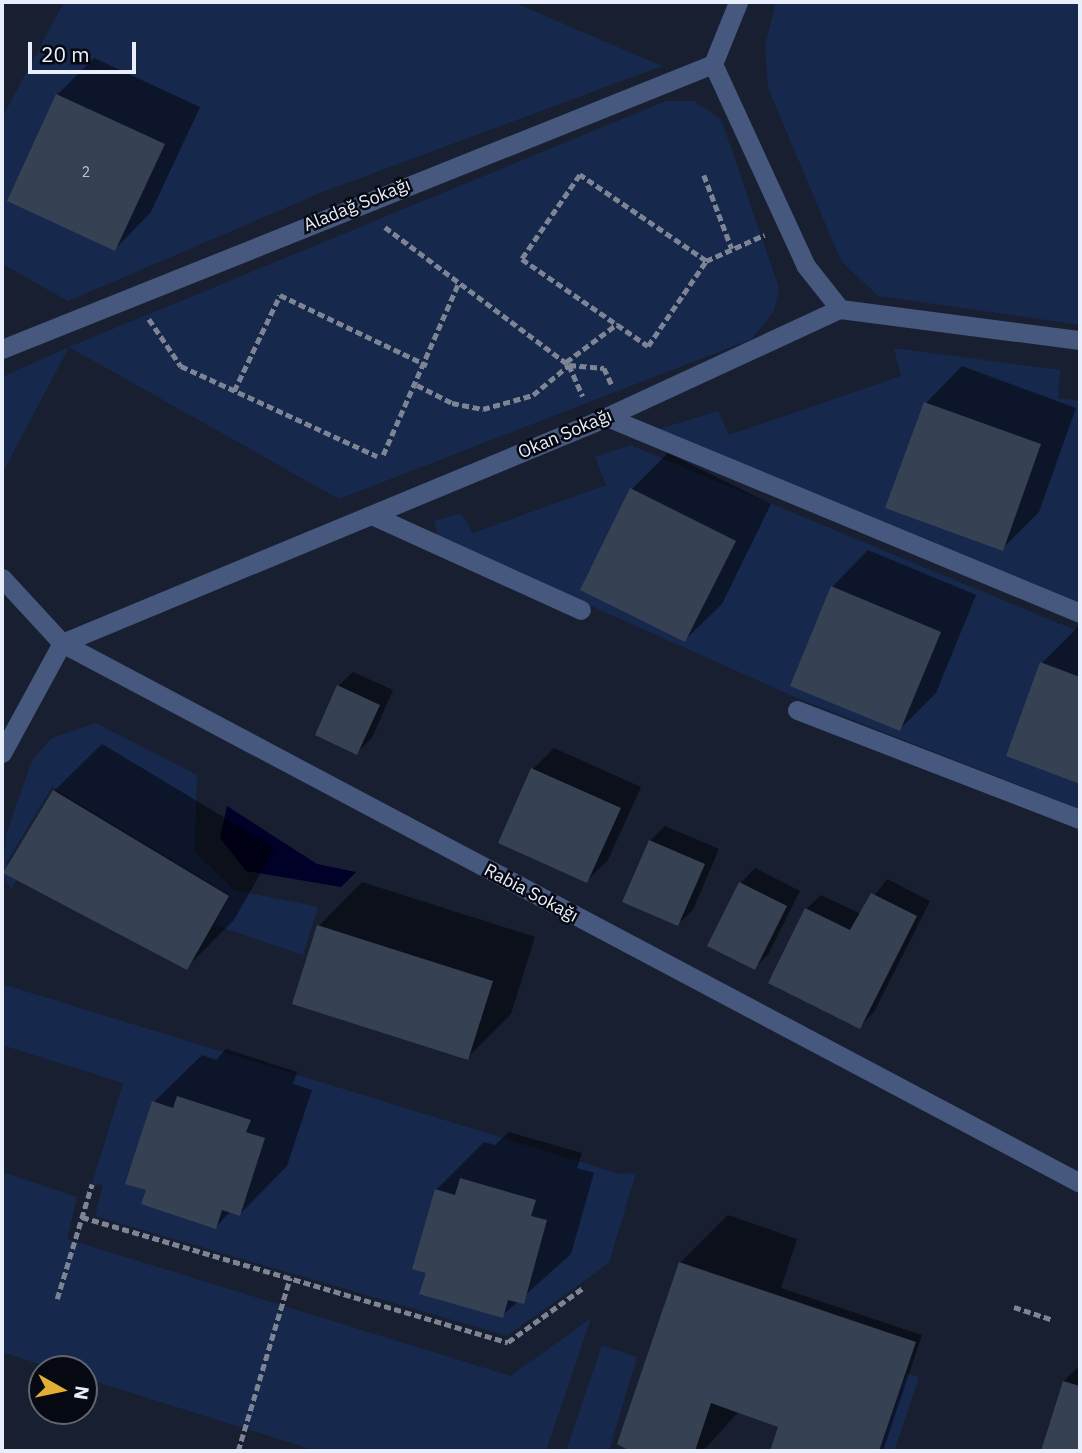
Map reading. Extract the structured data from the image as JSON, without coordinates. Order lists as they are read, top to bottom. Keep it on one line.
{"streets":{"street":["Aladağ Sokağı","Okan Sokağı","Rabia Sokağı"]},"crossings":[["Okan Sokağı","Rabia Sokağı"]],"house_numbers":["2"],"scale_bar":"20 m","north":"right"}
